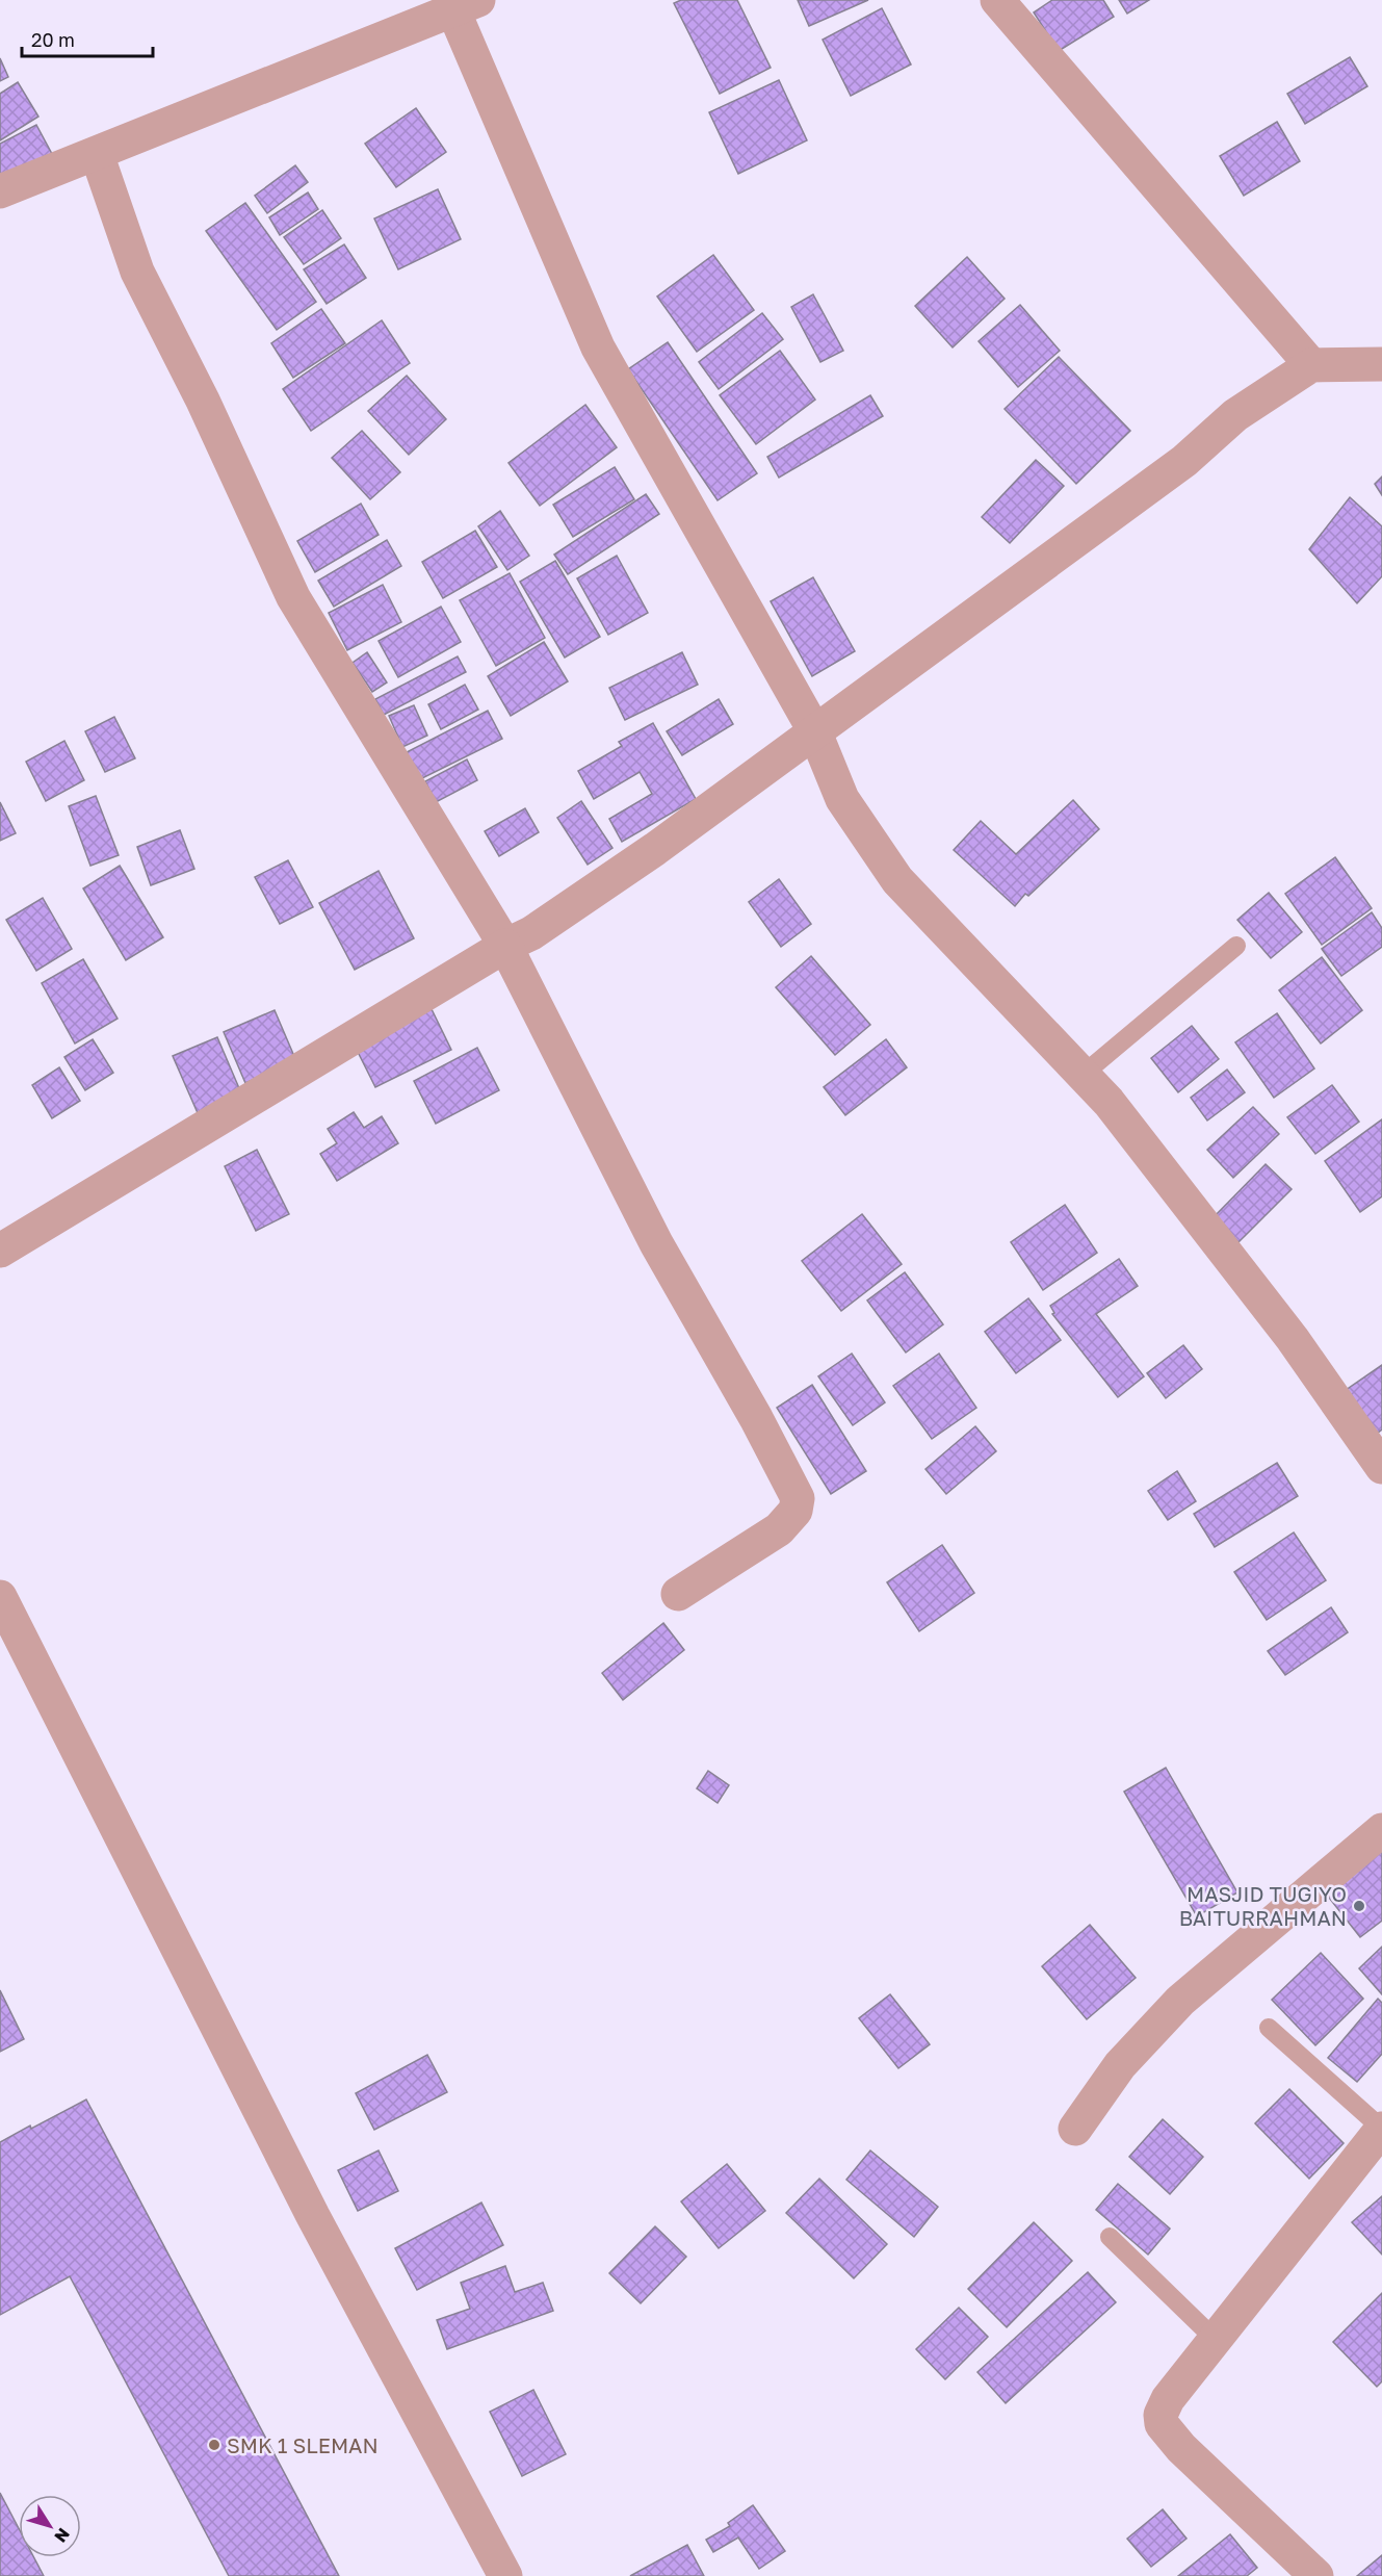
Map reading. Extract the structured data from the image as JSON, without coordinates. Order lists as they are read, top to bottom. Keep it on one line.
{"places":["MASJID TUGIYO BAITURRAHMAN","SMK 1 SLEMAN"],"scale_bar":"20 m","north":"bottom right"}
